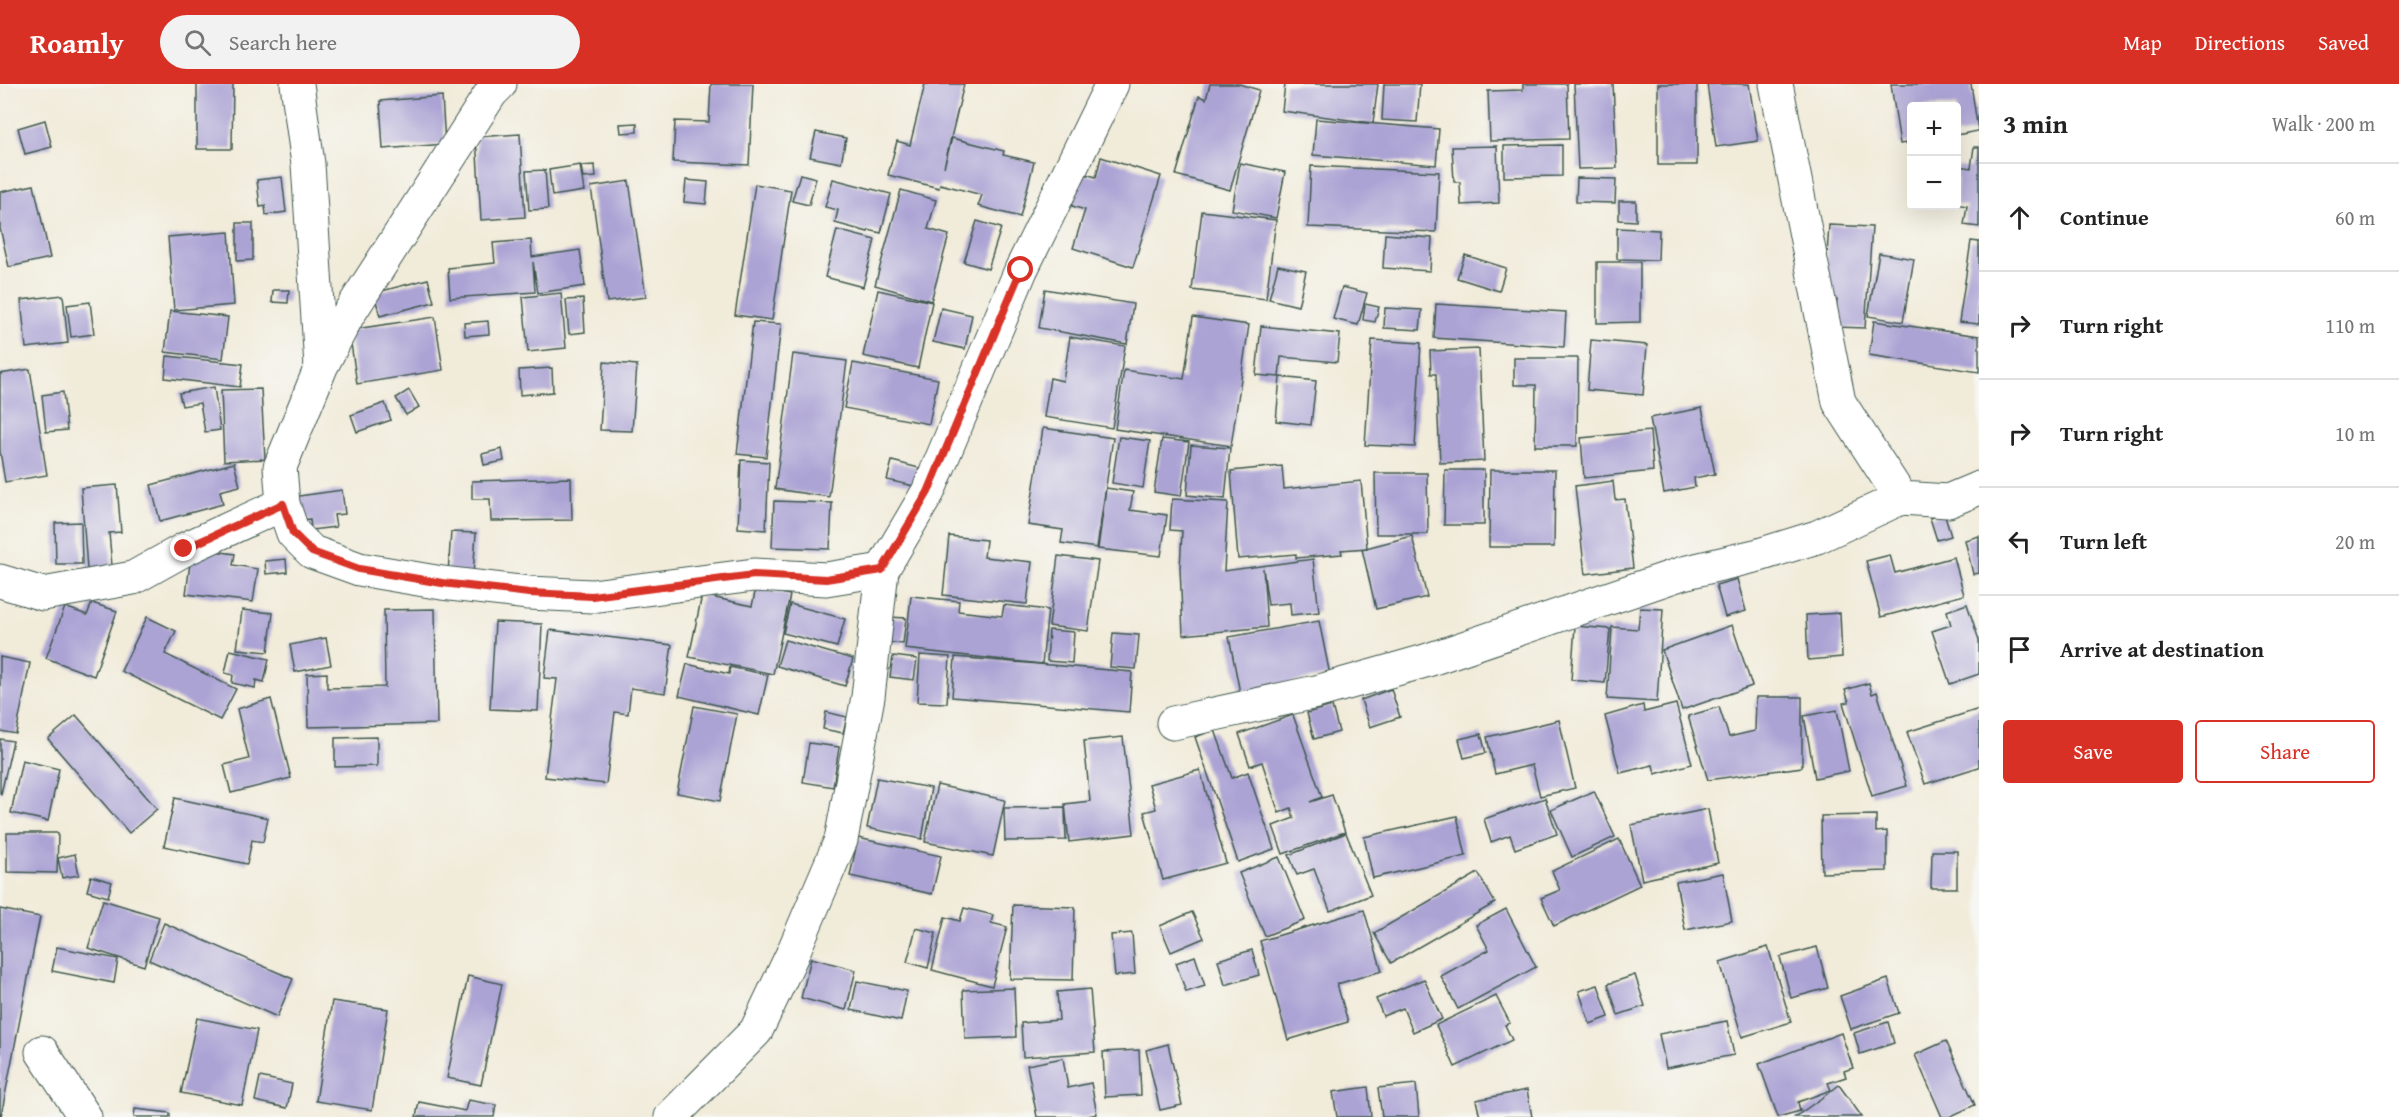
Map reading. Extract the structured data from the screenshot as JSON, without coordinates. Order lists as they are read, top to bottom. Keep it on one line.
{"page":{"header":"Roamly","search":"Search here","nav":["Map","Directions","Saved"],"heading":["3 min","Walk · 200 m"],"map_buttons":["+","−"],"list":[["Continue","60 m"],["Turn right","110 m"],["Turn right","10 m"],["Turn left","20 m"],"Arrive at destination"],"buttons":["Save","Share"]}}
